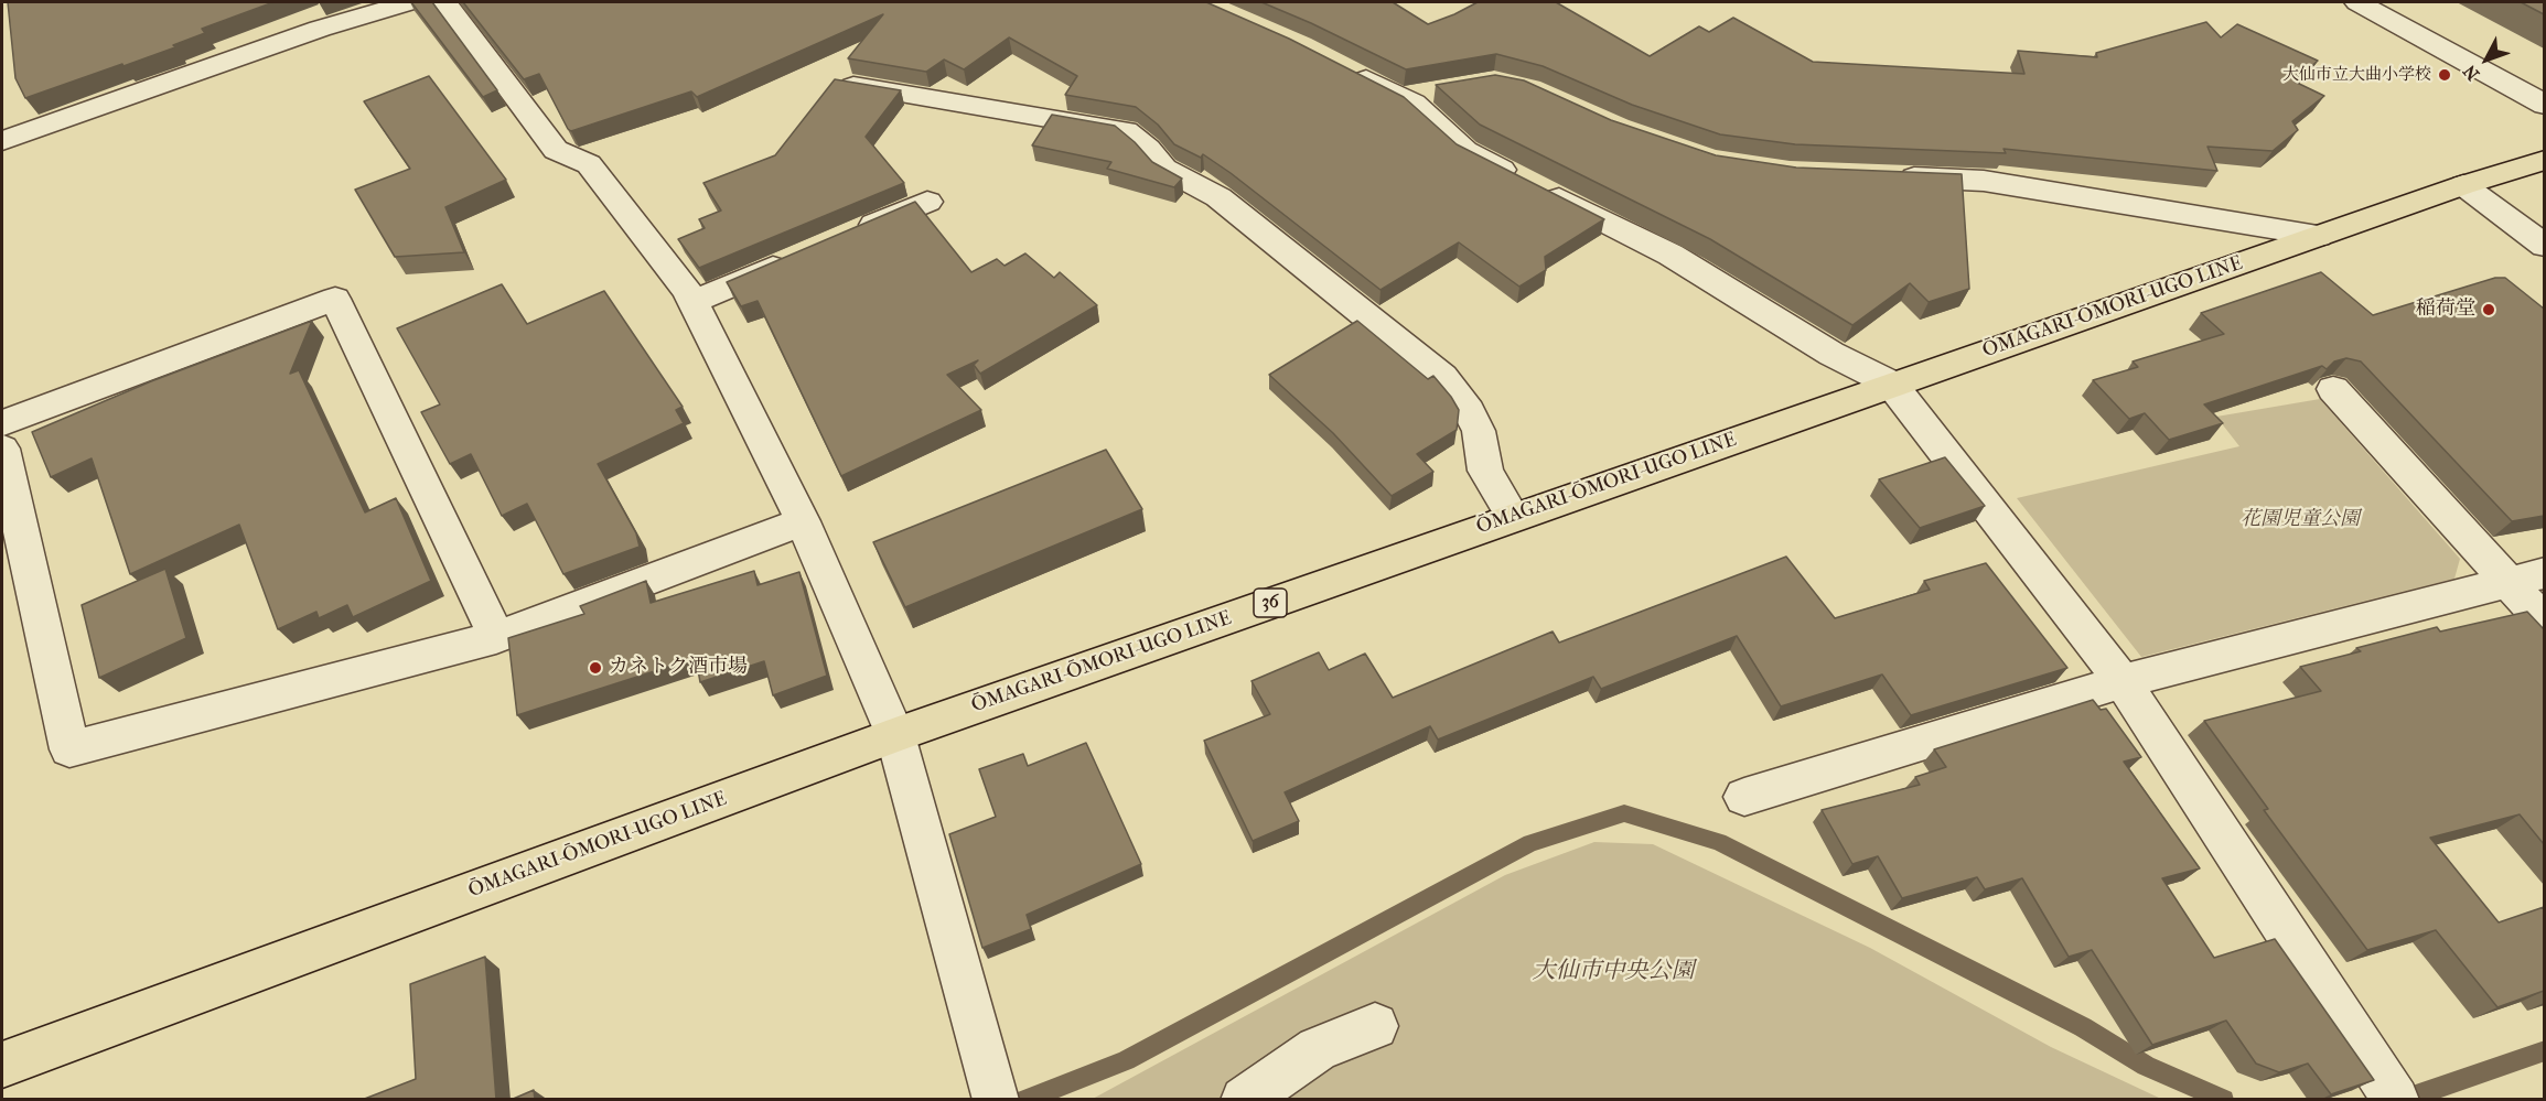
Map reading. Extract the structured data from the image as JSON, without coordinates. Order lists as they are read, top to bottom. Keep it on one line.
{"streets":{"main road":["ŌMAGARI-ŌMORI-UGO LINE","36"]},"parks":["花園児童公園","大仙市中央公園"],"places":["大仙市立大曲小学校","稲荷堂","カネトク酒市場"],"north":"bottom left"}
